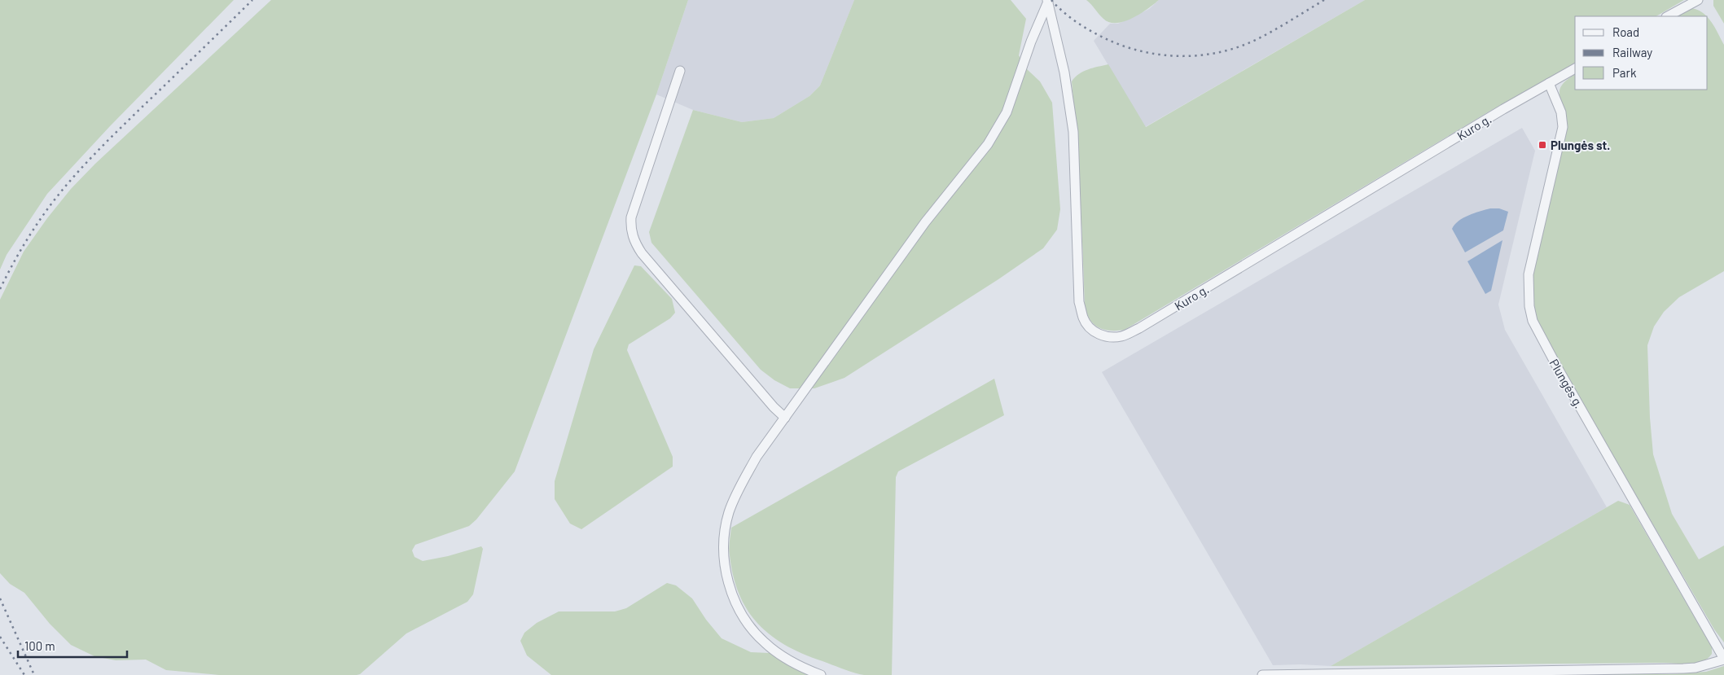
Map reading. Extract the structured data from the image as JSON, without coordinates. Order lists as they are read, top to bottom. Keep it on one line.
{"streets":{"street":["Kuro g.","Plungės g."]},"crossings":[["Kuro g.","Plungės g."]],"places":{"transit":["Plungės st."]},"legend":["Road","Railway","Park"],"scale_bar":"100 m"}
